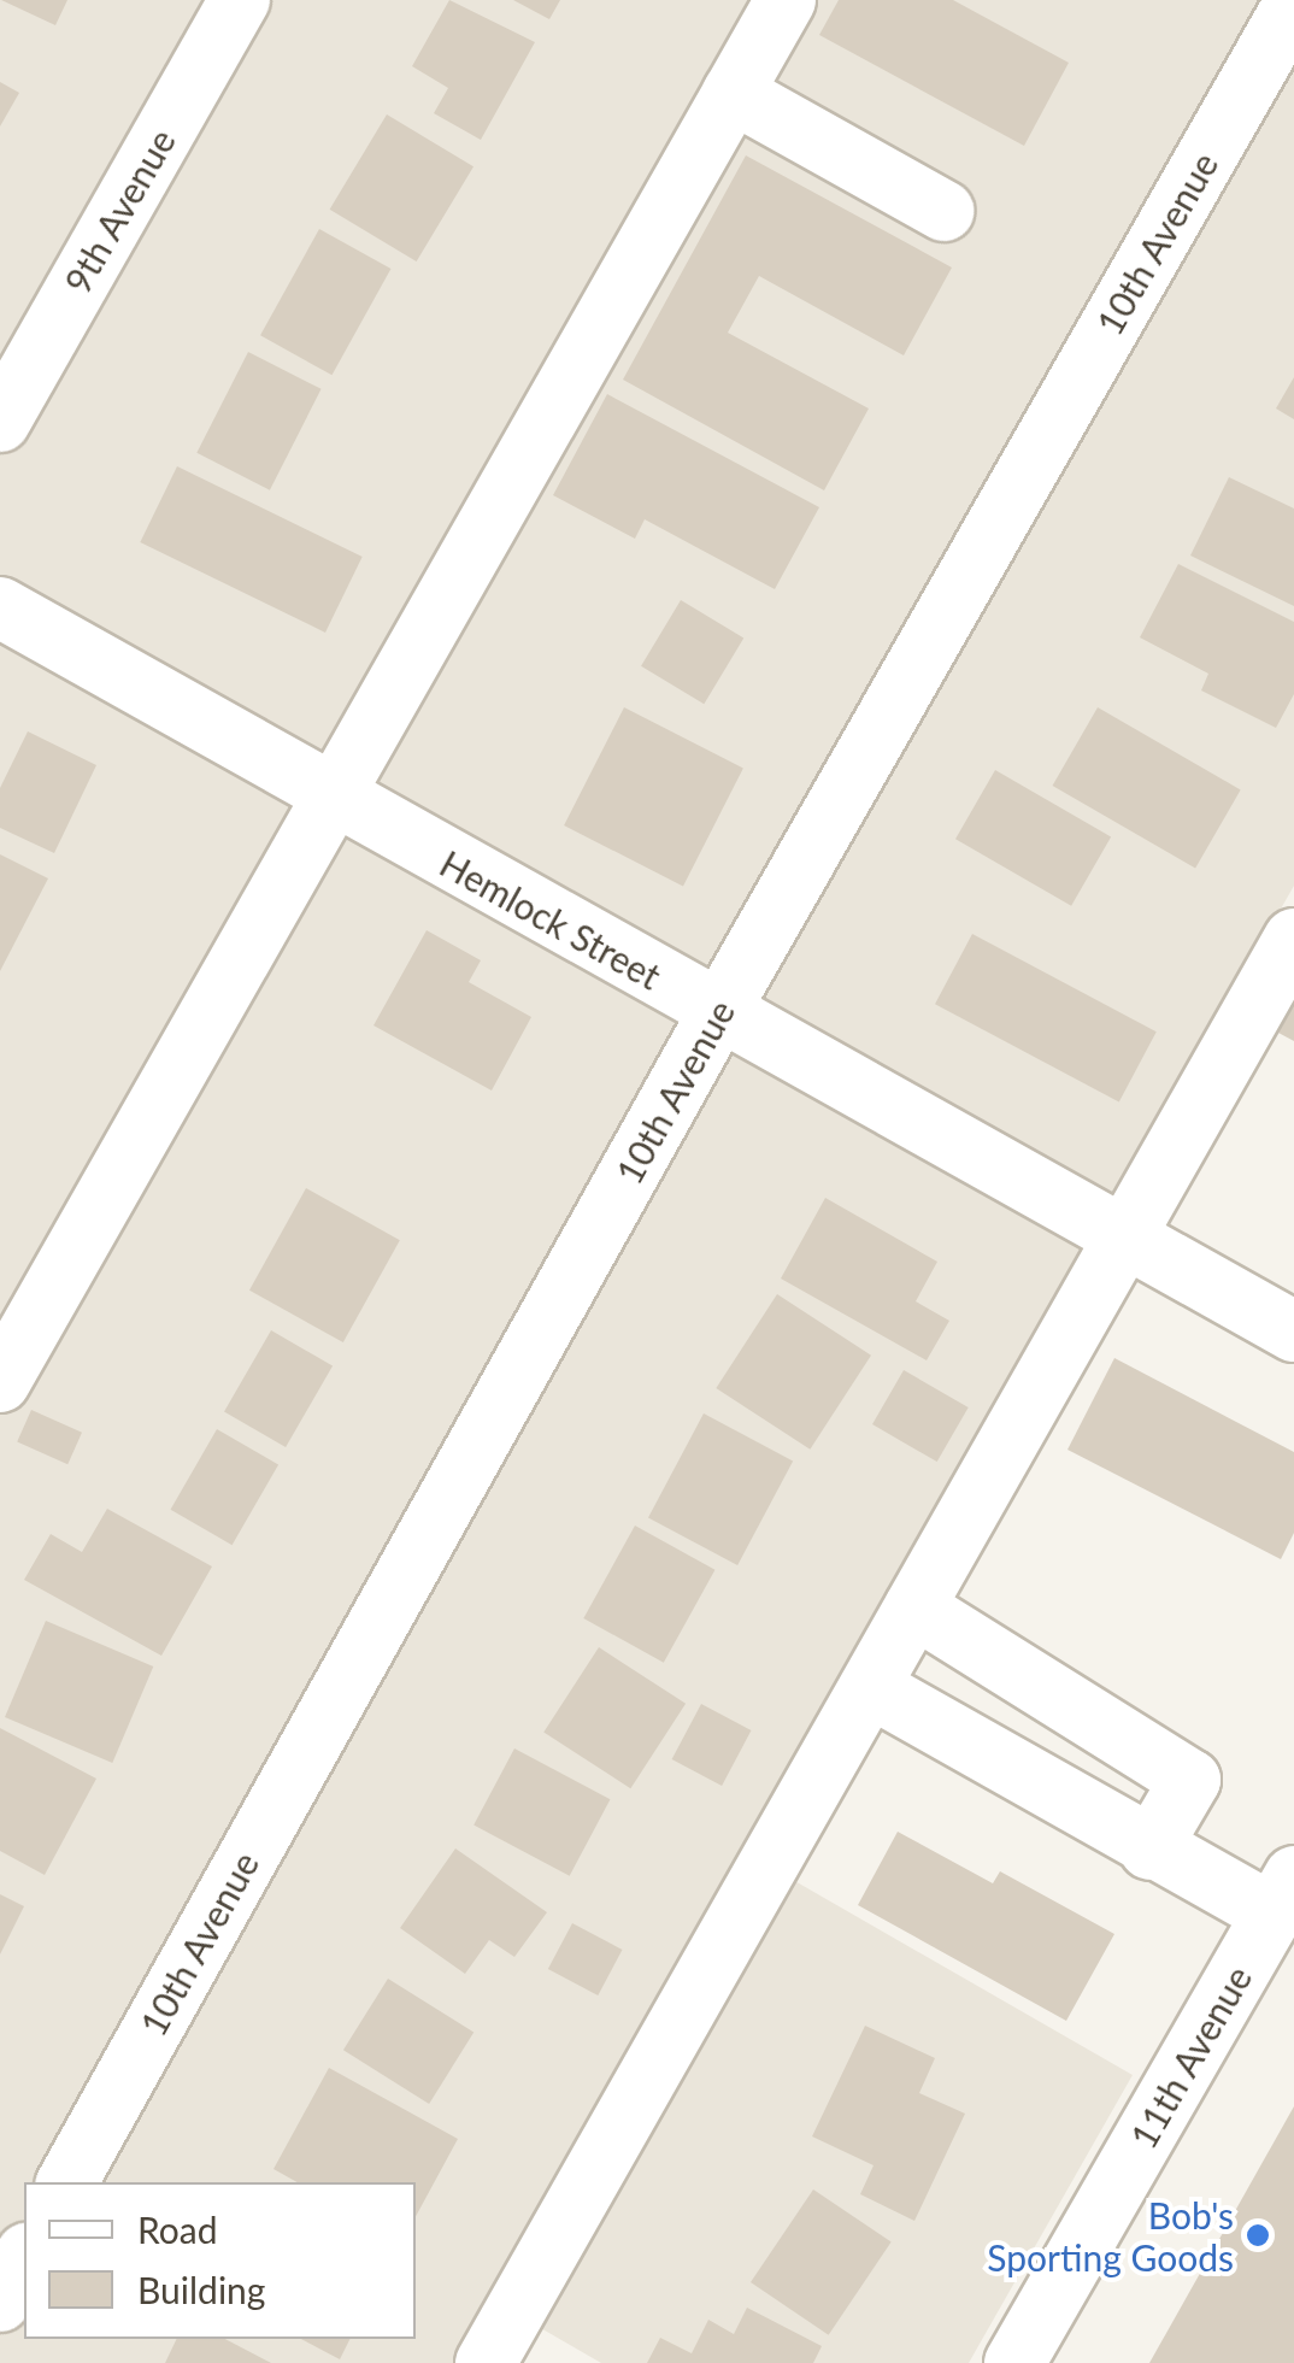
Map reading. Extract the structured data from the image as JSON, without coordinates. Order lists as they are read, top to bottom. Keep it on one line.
{"streets":{"street":["9th Avenue","10th Avenue","Hemlock Street","11th Avenue"]},"crossings":[["10th Avenue","Hemlock Street"]],"places":["Bob's Sporting Goods"],"legend":["Road","Building"]}
